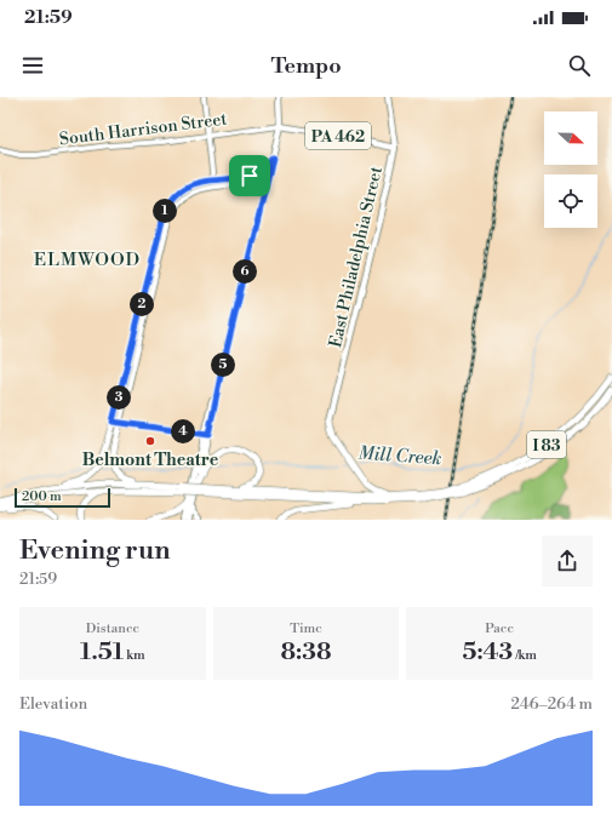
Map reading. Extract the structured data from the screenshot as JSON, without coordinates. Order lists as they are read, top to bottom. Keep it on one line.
{"streets":{"highway":["I 83"],"main road":["PA 462","East Philadelphia Street"],"street":["South Harrison Street"]},"crossings":[["South Harrison Street","PA 462"],["PA 462","East Philadelphia Street"]],"districts":["ELMWOOD"],"water":["Mill Creek"],"places":["Belmont Theatre"],"scale_bar":"200 m","north":"right","page":{"status":"21:59","header":"Tempo","pins":["1","6","2","5","3","4"],"scale":"200 m","heading":["Evening run","21:59"],"stats":[["Distance","1.51 km"],["Time","8:38"],["Pace","5:43 /km"]],"chart":["Elevation","246–264 m"]}}
